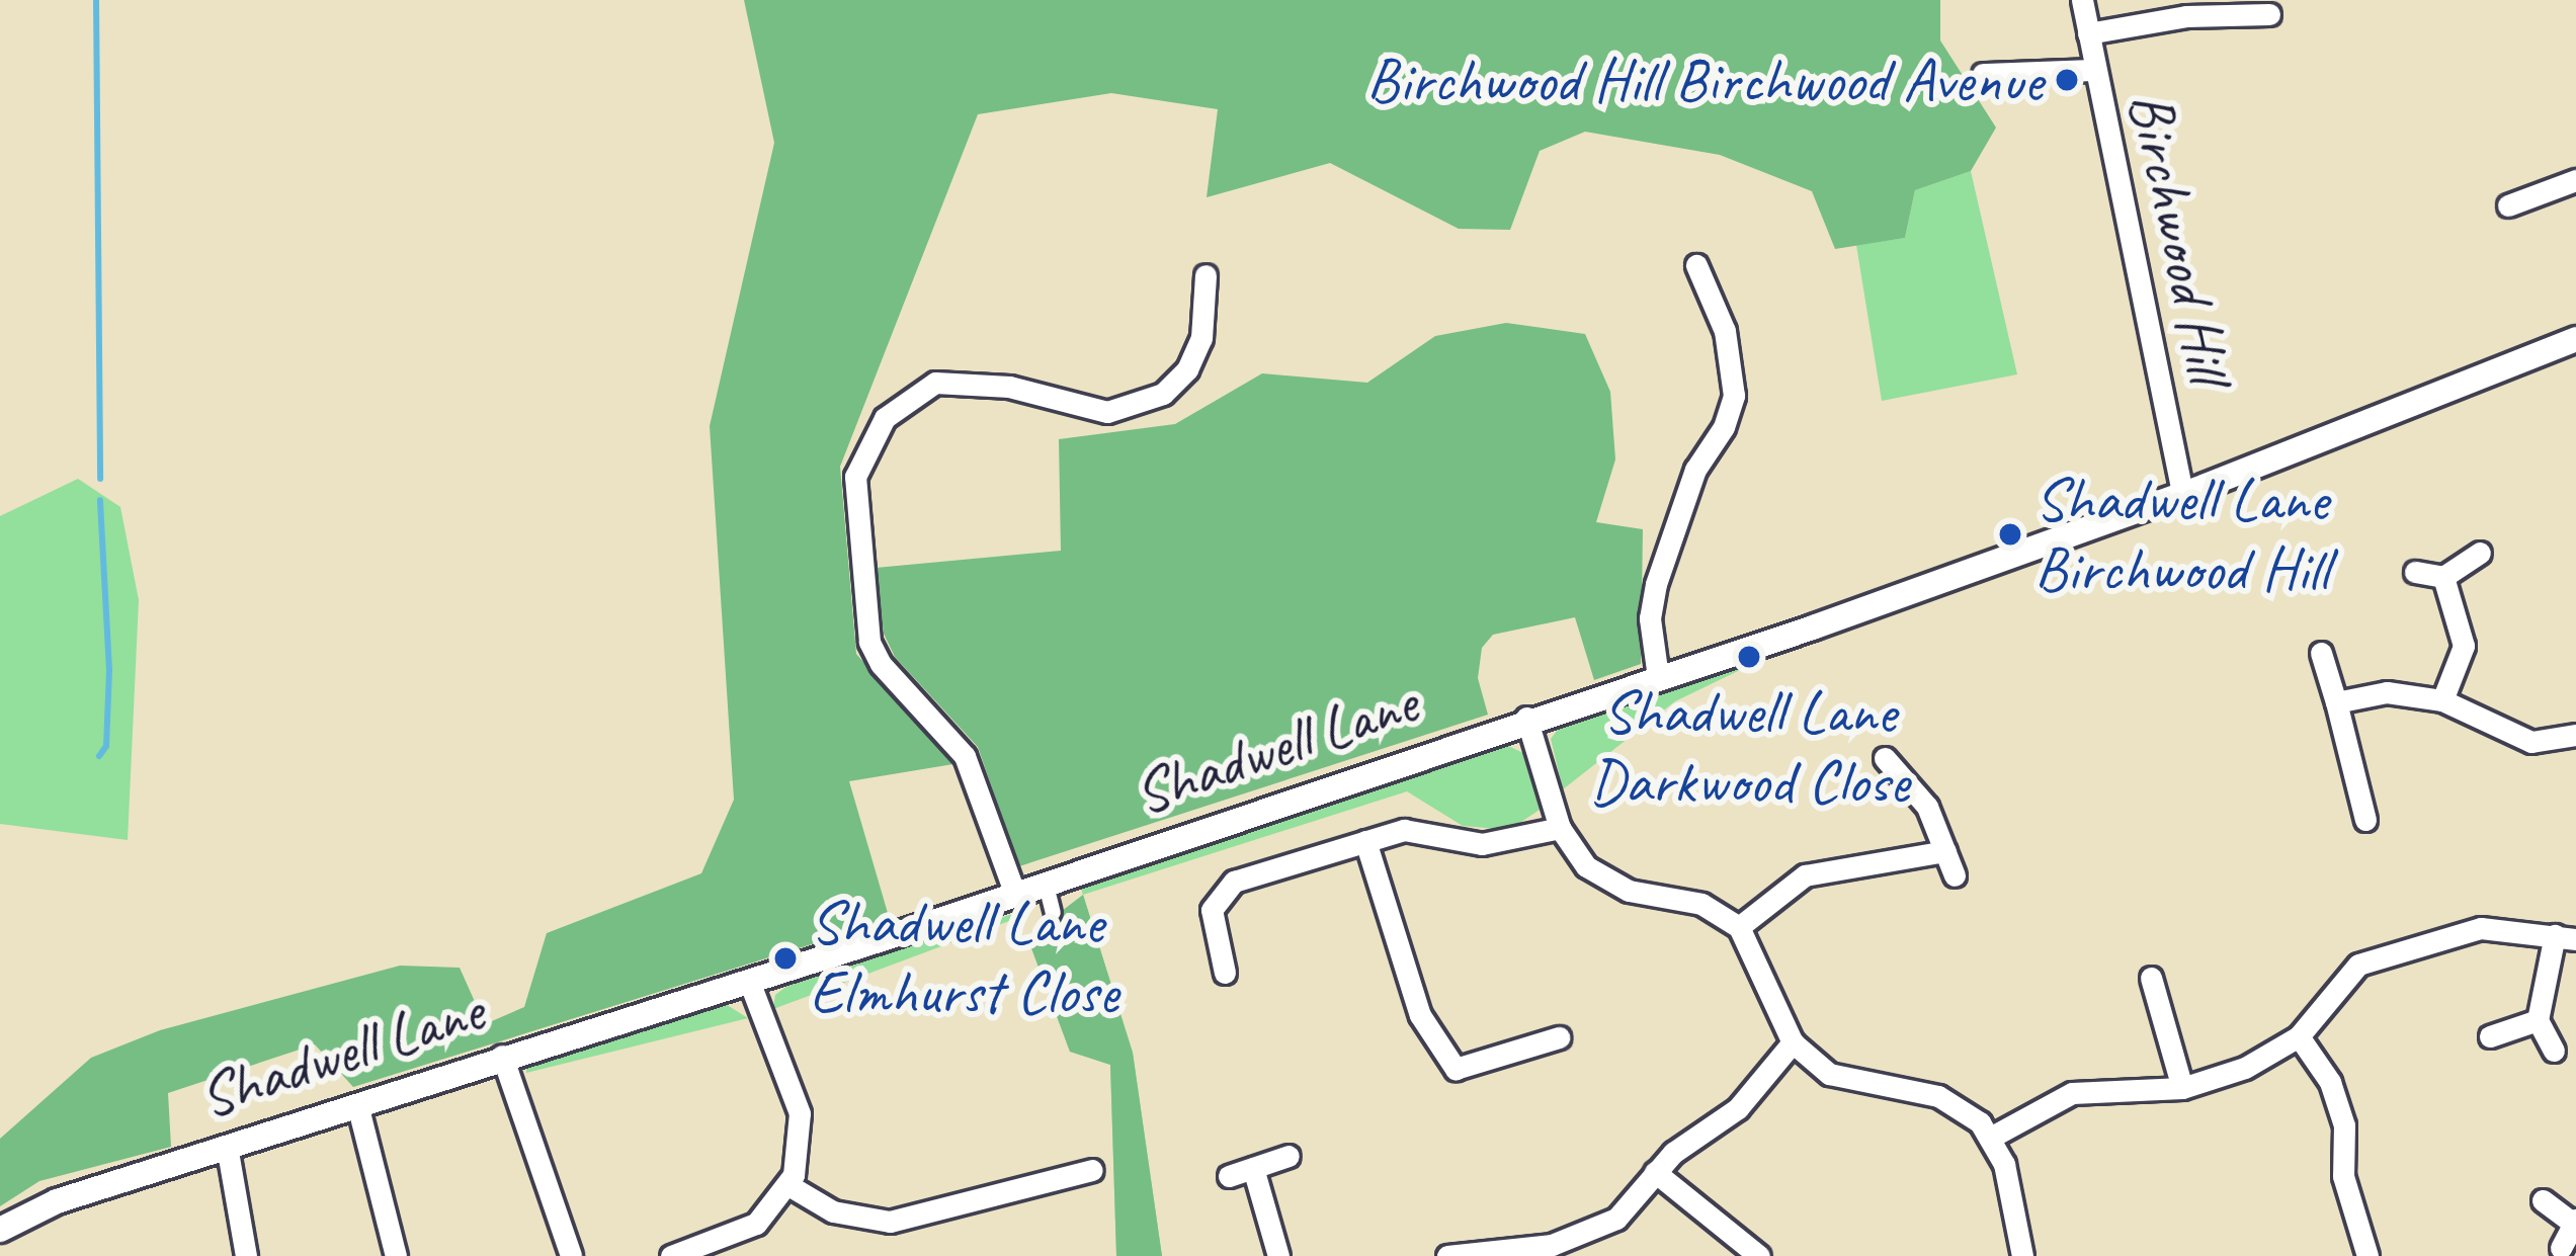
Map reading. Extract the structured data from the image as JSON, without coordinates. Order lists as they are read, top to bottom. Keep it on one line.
{"streets":{"street":["Birchwood Hill","Shadwell Lane"]},"crossings":[["Birchwood Hill","Shadwell Lane"]],"places":["Birchwood Hill Birchwood Avenue","Shadwell Lane Birchwood Hill","Shadwell Lane Darkwood Close","Shadwell Lane Elmhurst Close"]}
